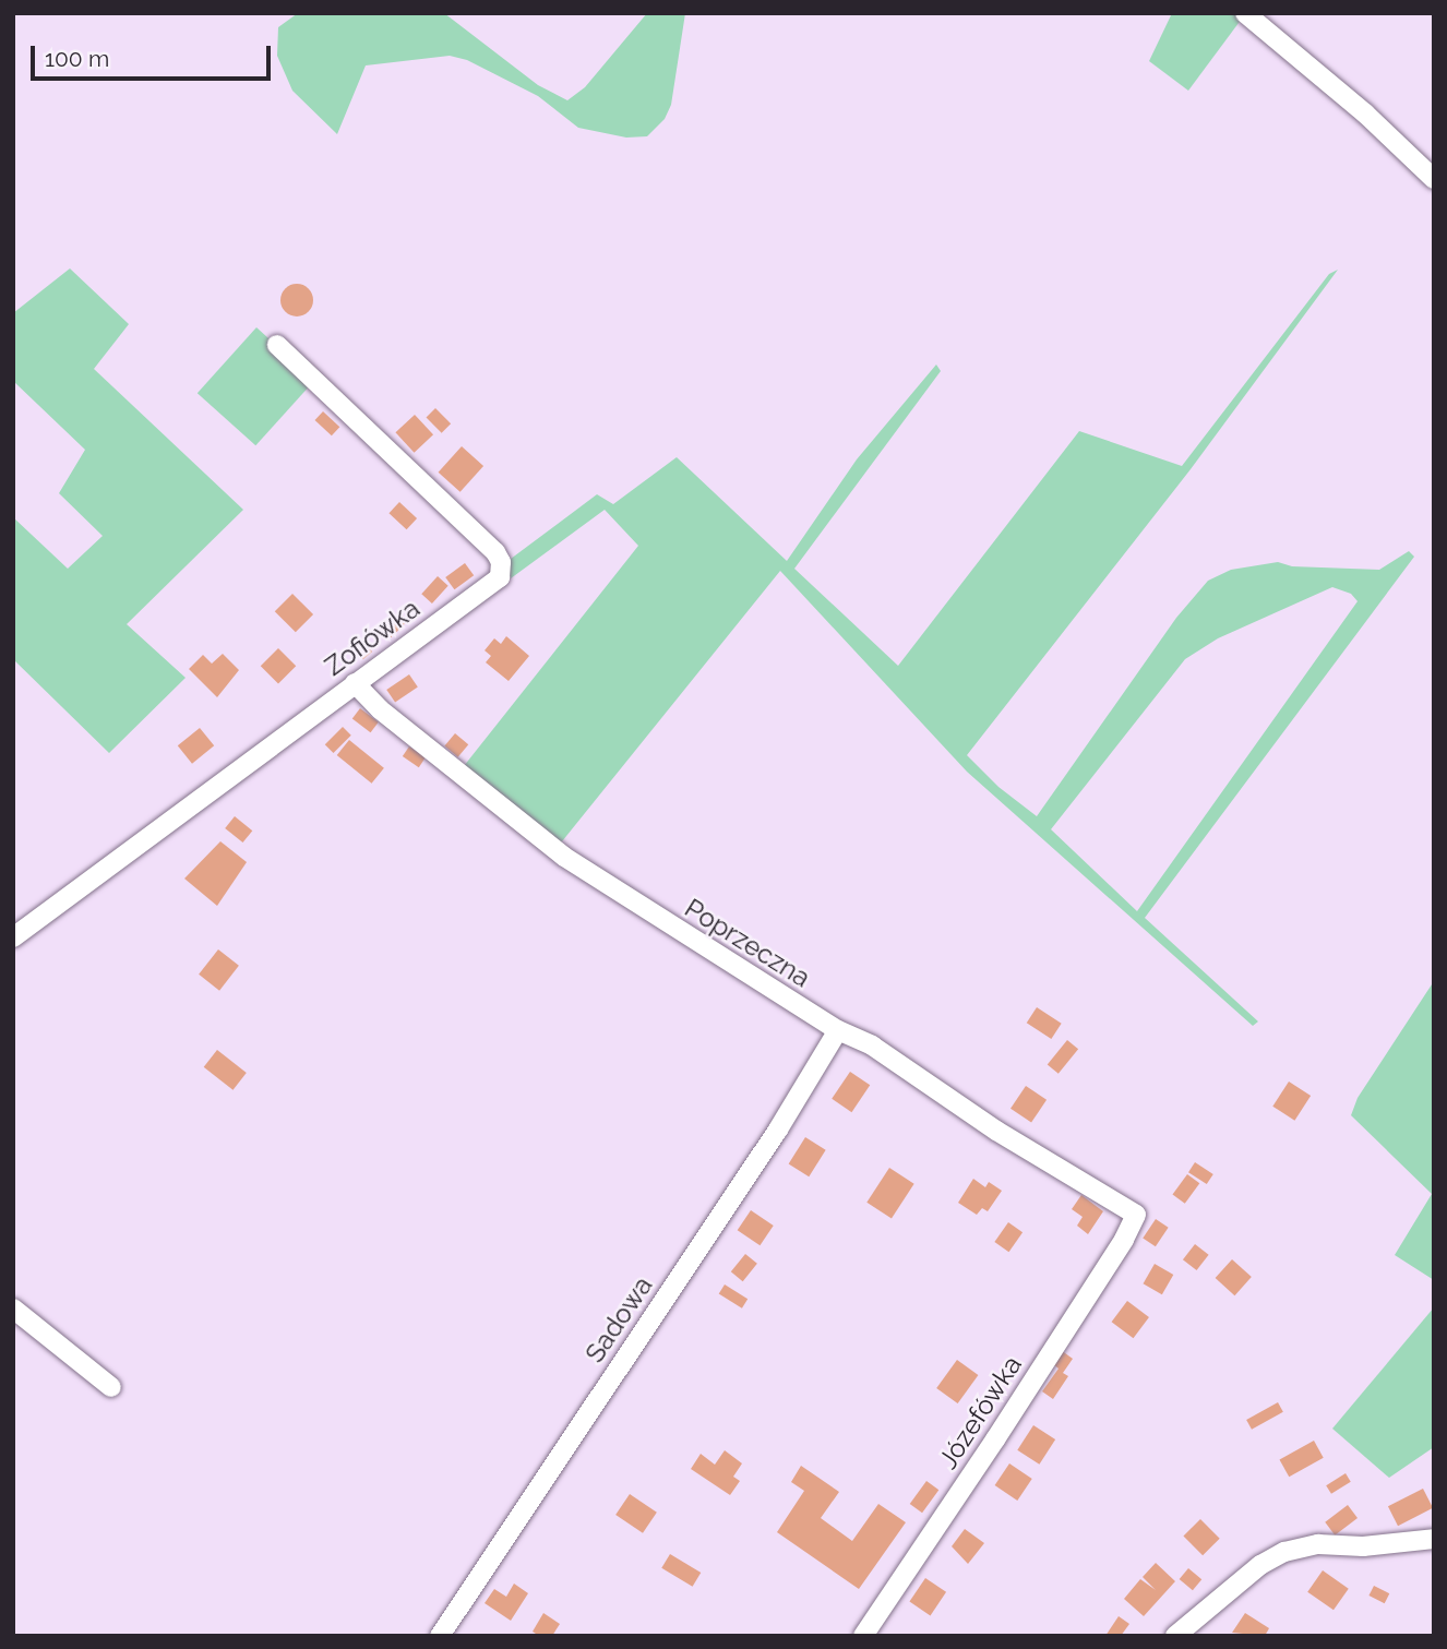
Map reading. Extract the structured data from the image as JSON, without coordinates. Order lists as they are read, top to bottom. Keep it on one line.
{"streets":{"street":["Zofiówka","Poprzeczna","Sadowa","Józefówka"]},"crossings":[["Zofiówka","Poprzeczna"],["Poprzeczna","Sadowa"],["Poprzeczna","Józefówka"]],"scale_bar":"100 m"}
